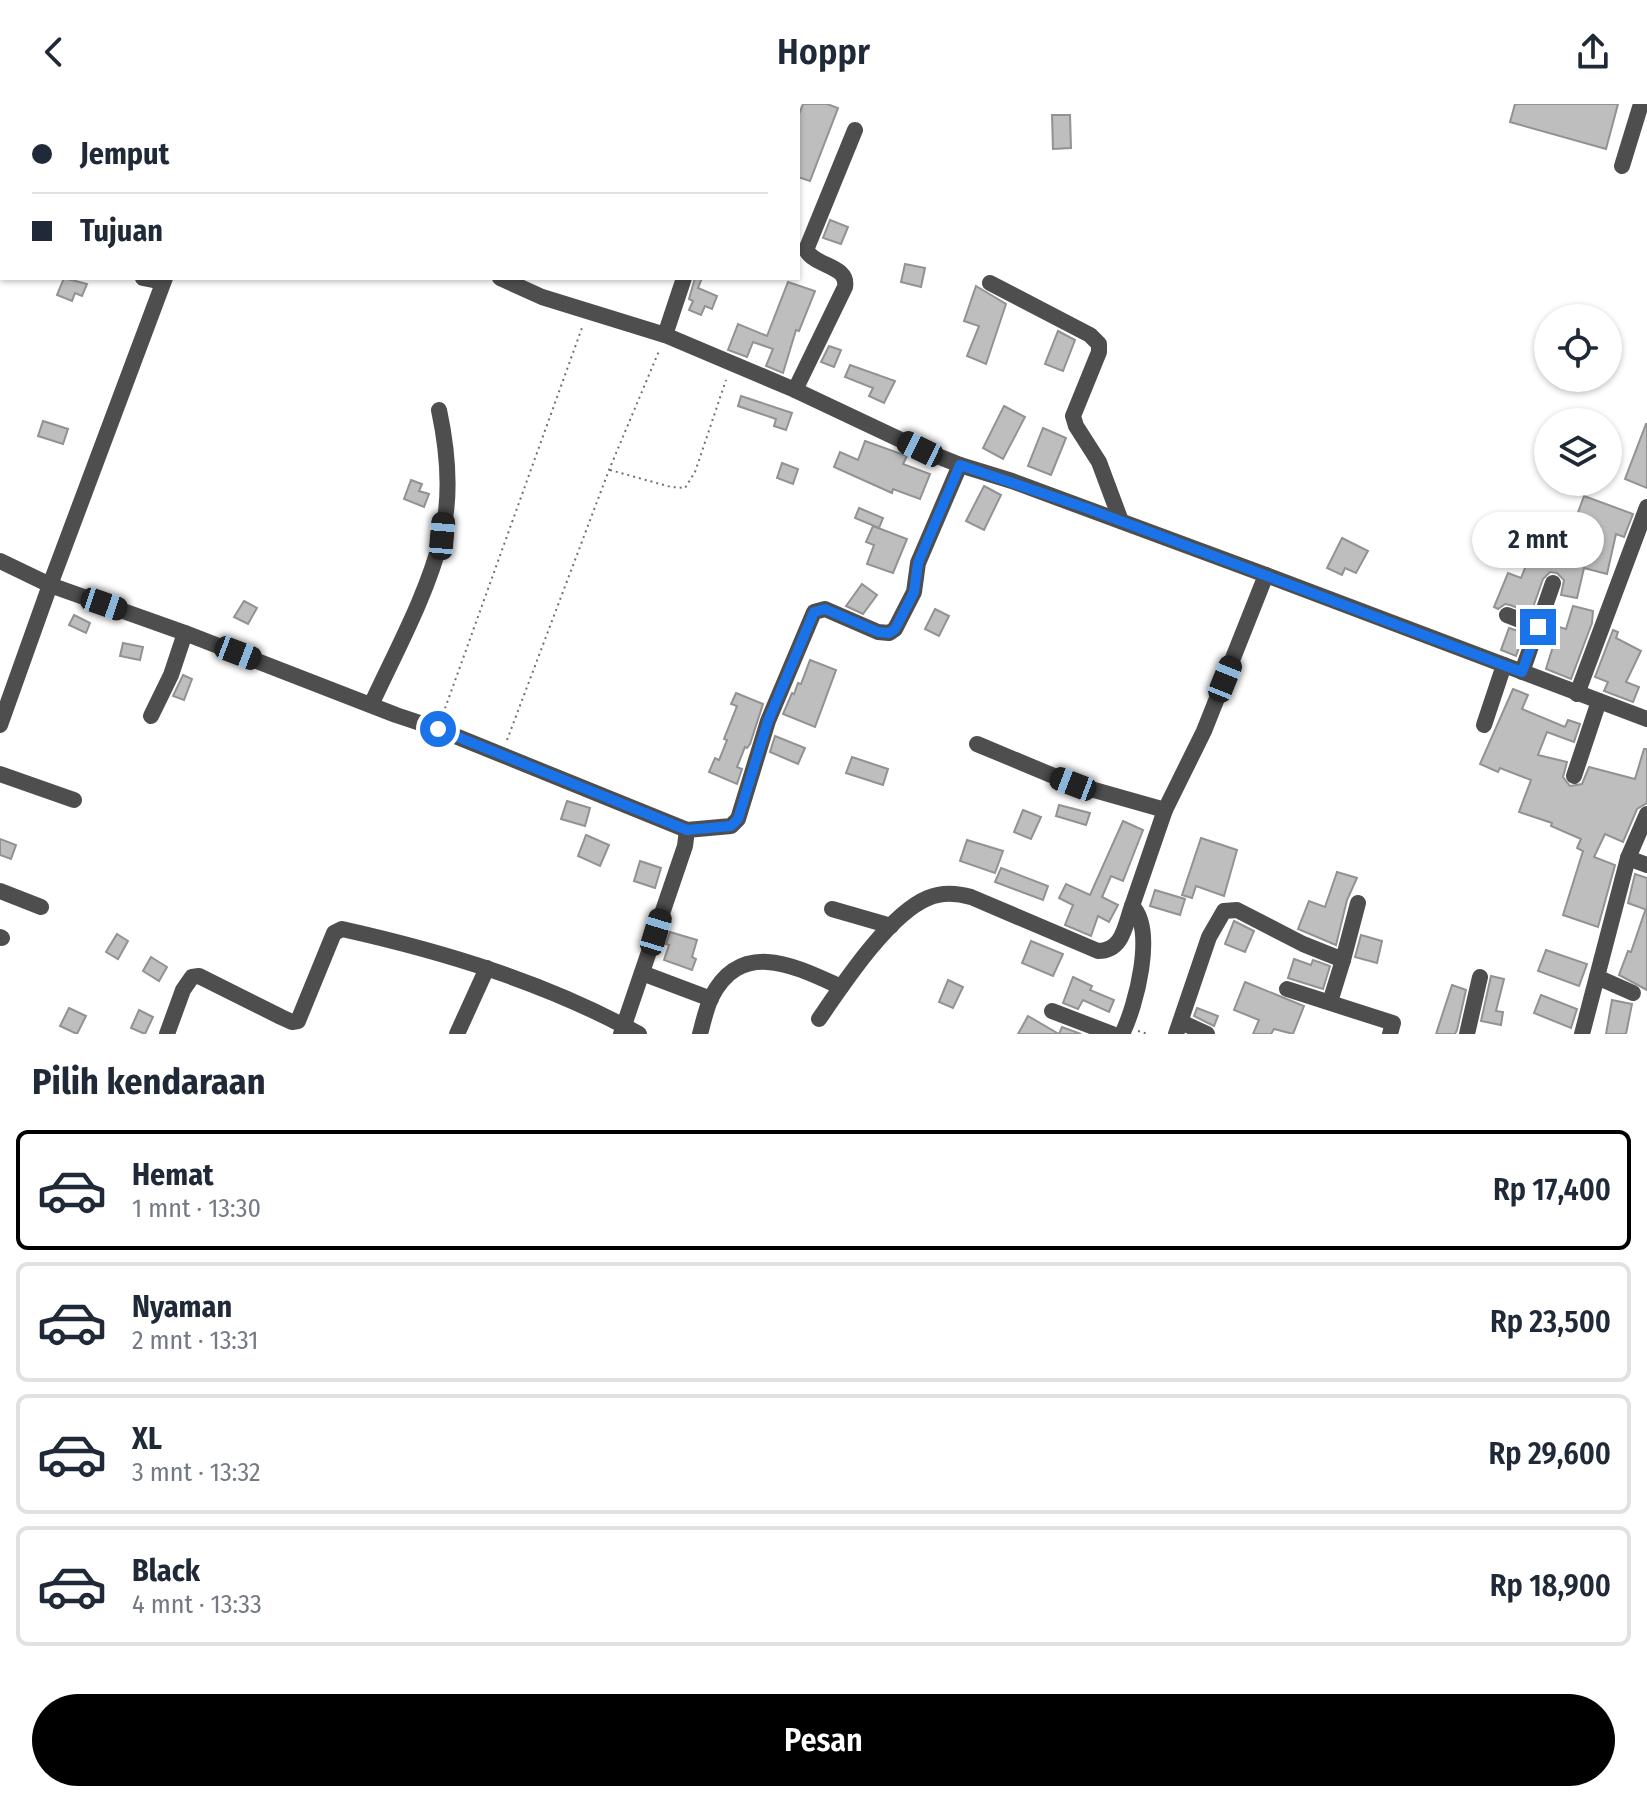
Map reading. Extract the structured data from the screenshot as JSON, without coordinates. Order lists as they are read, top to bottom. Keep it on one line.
{"page":{"header":"Hoppr","banner":["Jemput","Tujuan"],"bubble":"2 mnt","heading":"Pilih kendaraan","list":[{"name":"Hemat","note":"1 mnt · 13:30","value":"Rp 17,400"},{"name":"Nyaman","note":"2 mnt · 13:31","value":"Rp 23,500"},{"name":"XL","note":"3 mnt · 13:32","value":"Rp 29,600"},{"name":"Black","note":"4 mnt · 13:33","value":"Rp 18,900"}],"buttons":"Pesan"}}
